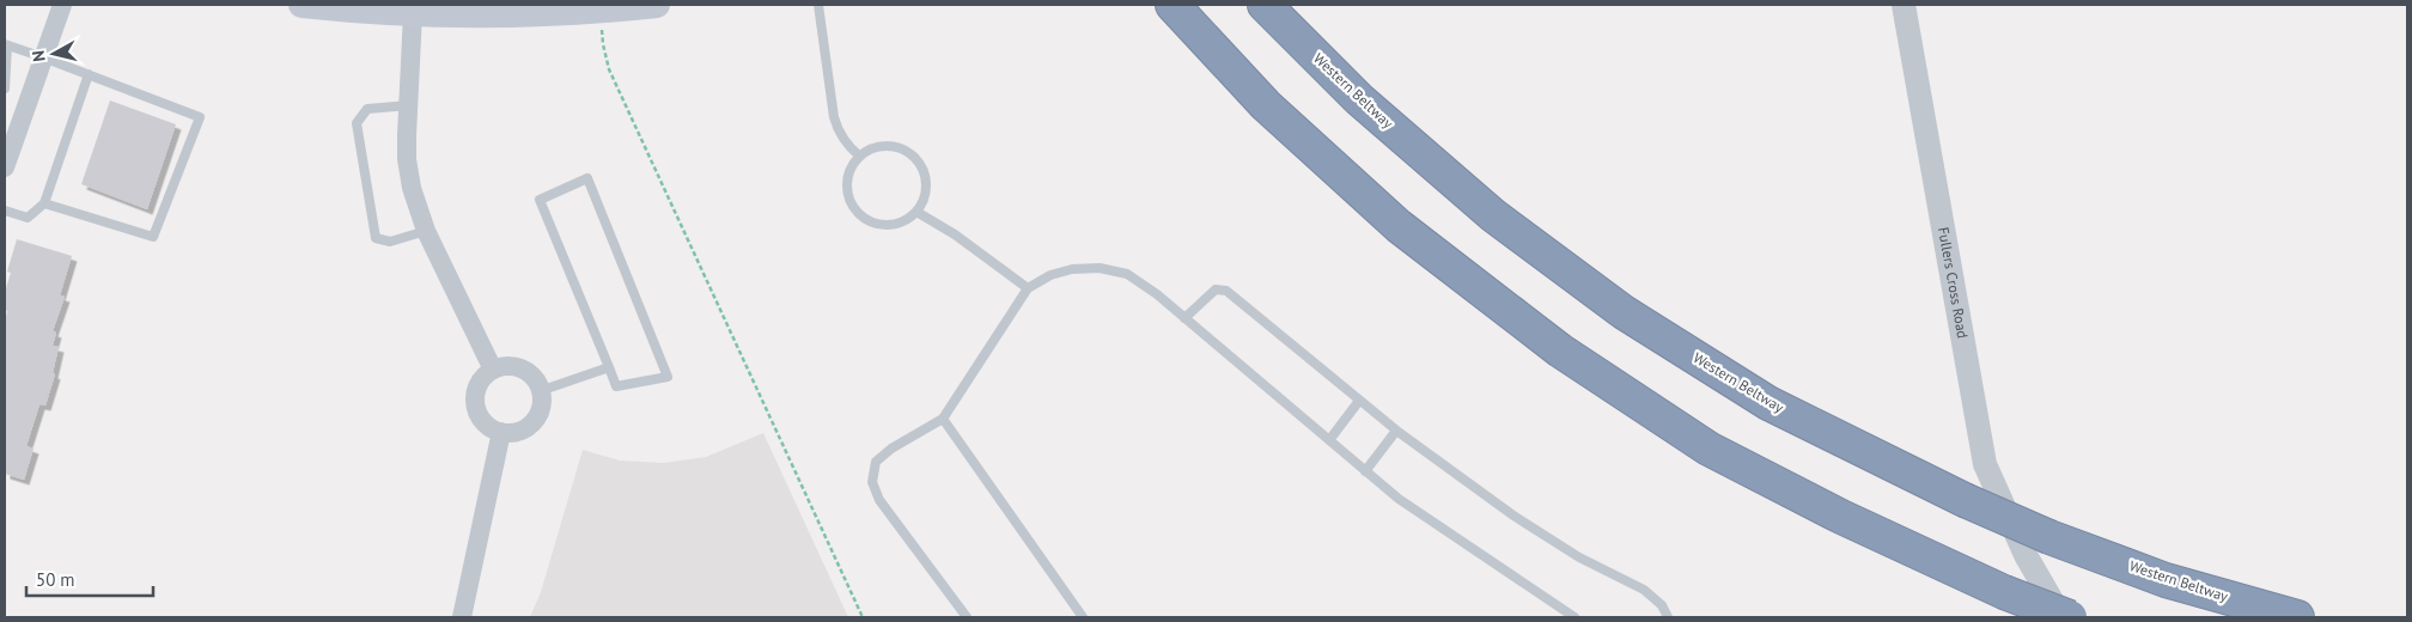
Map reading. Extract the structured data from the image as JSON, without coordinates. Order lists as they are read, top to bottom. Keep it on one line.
{"streets":{"highway":["Western Beltway"],"street":["Fullers Cross Road"]},"crossings":[["Western Beltway","Fullers Cross Road"]],"scale_bar":"50 m","north":"left"}
